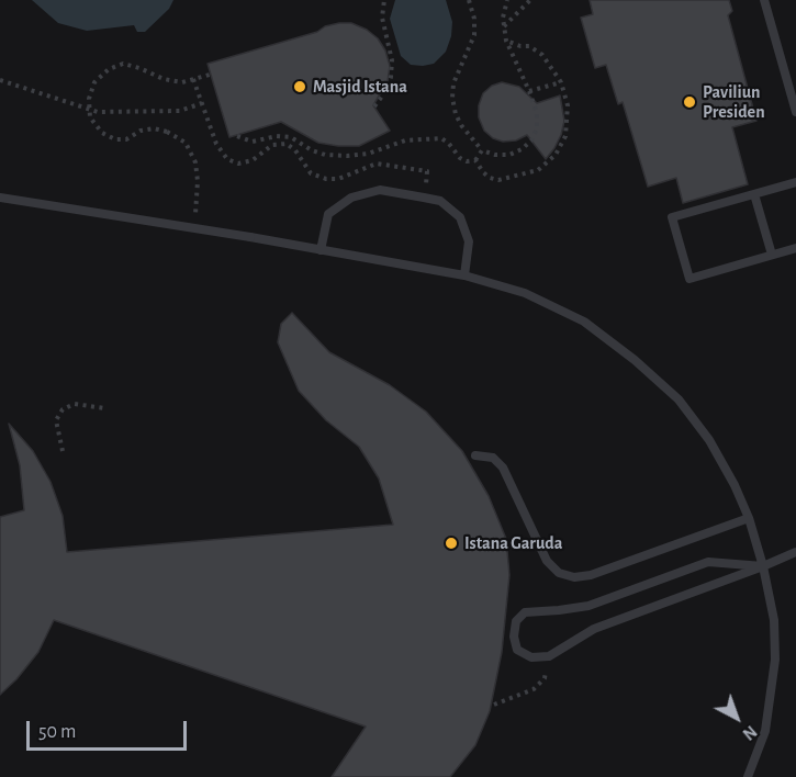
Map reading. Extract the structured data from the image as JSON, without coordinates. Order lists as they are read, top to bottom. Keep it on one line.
{"places":["Masjid Istana","Paviliun Presiden","Istana Garuda"],"scale_bar":"50 m","north":"bottom right"}
